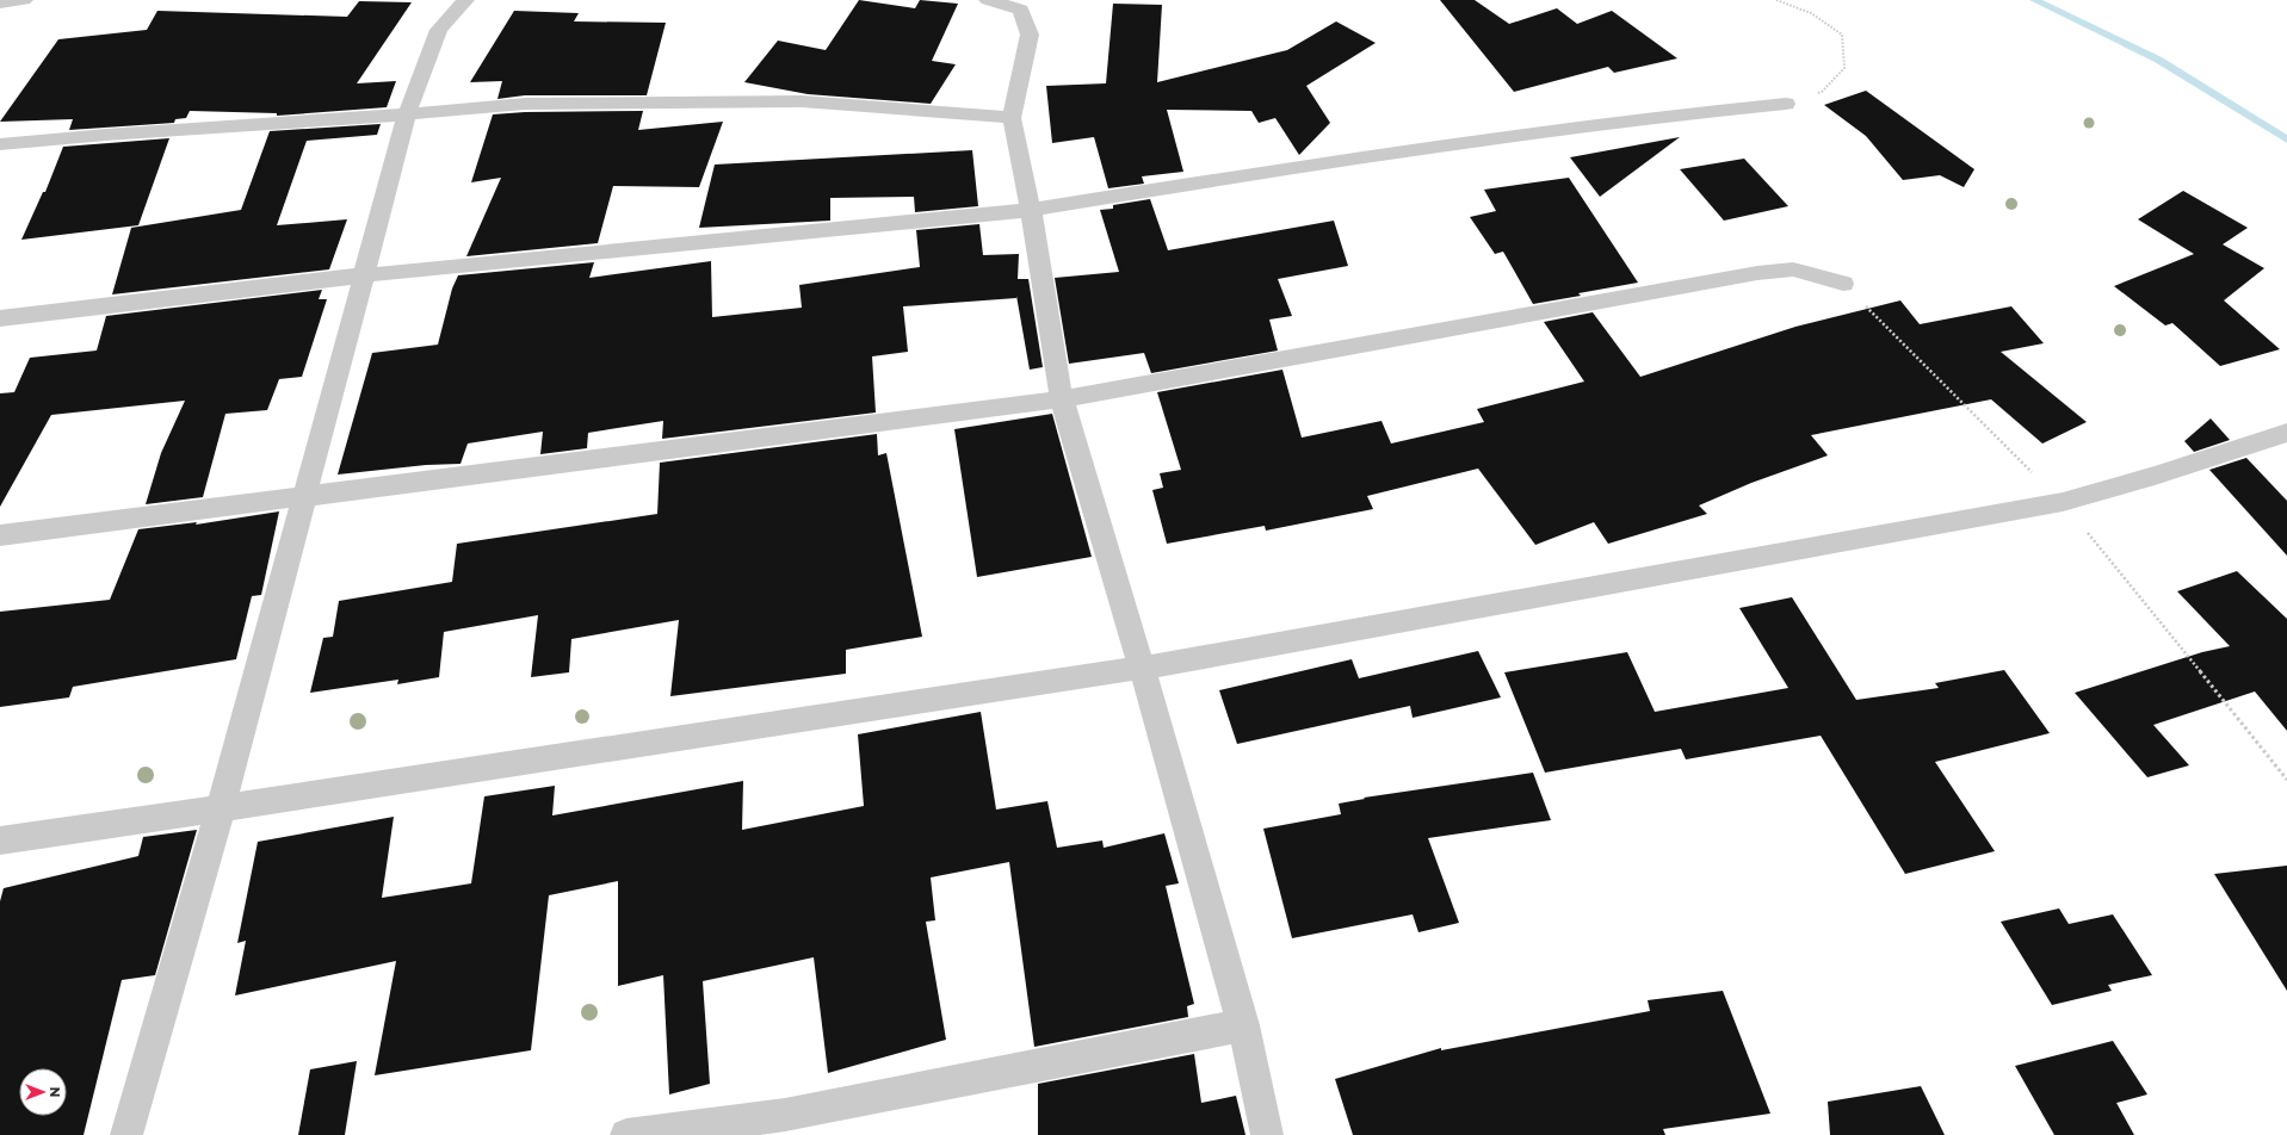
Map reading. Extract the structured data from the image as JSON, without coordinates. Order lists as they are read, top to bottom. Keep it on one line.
{"north":"right"}
